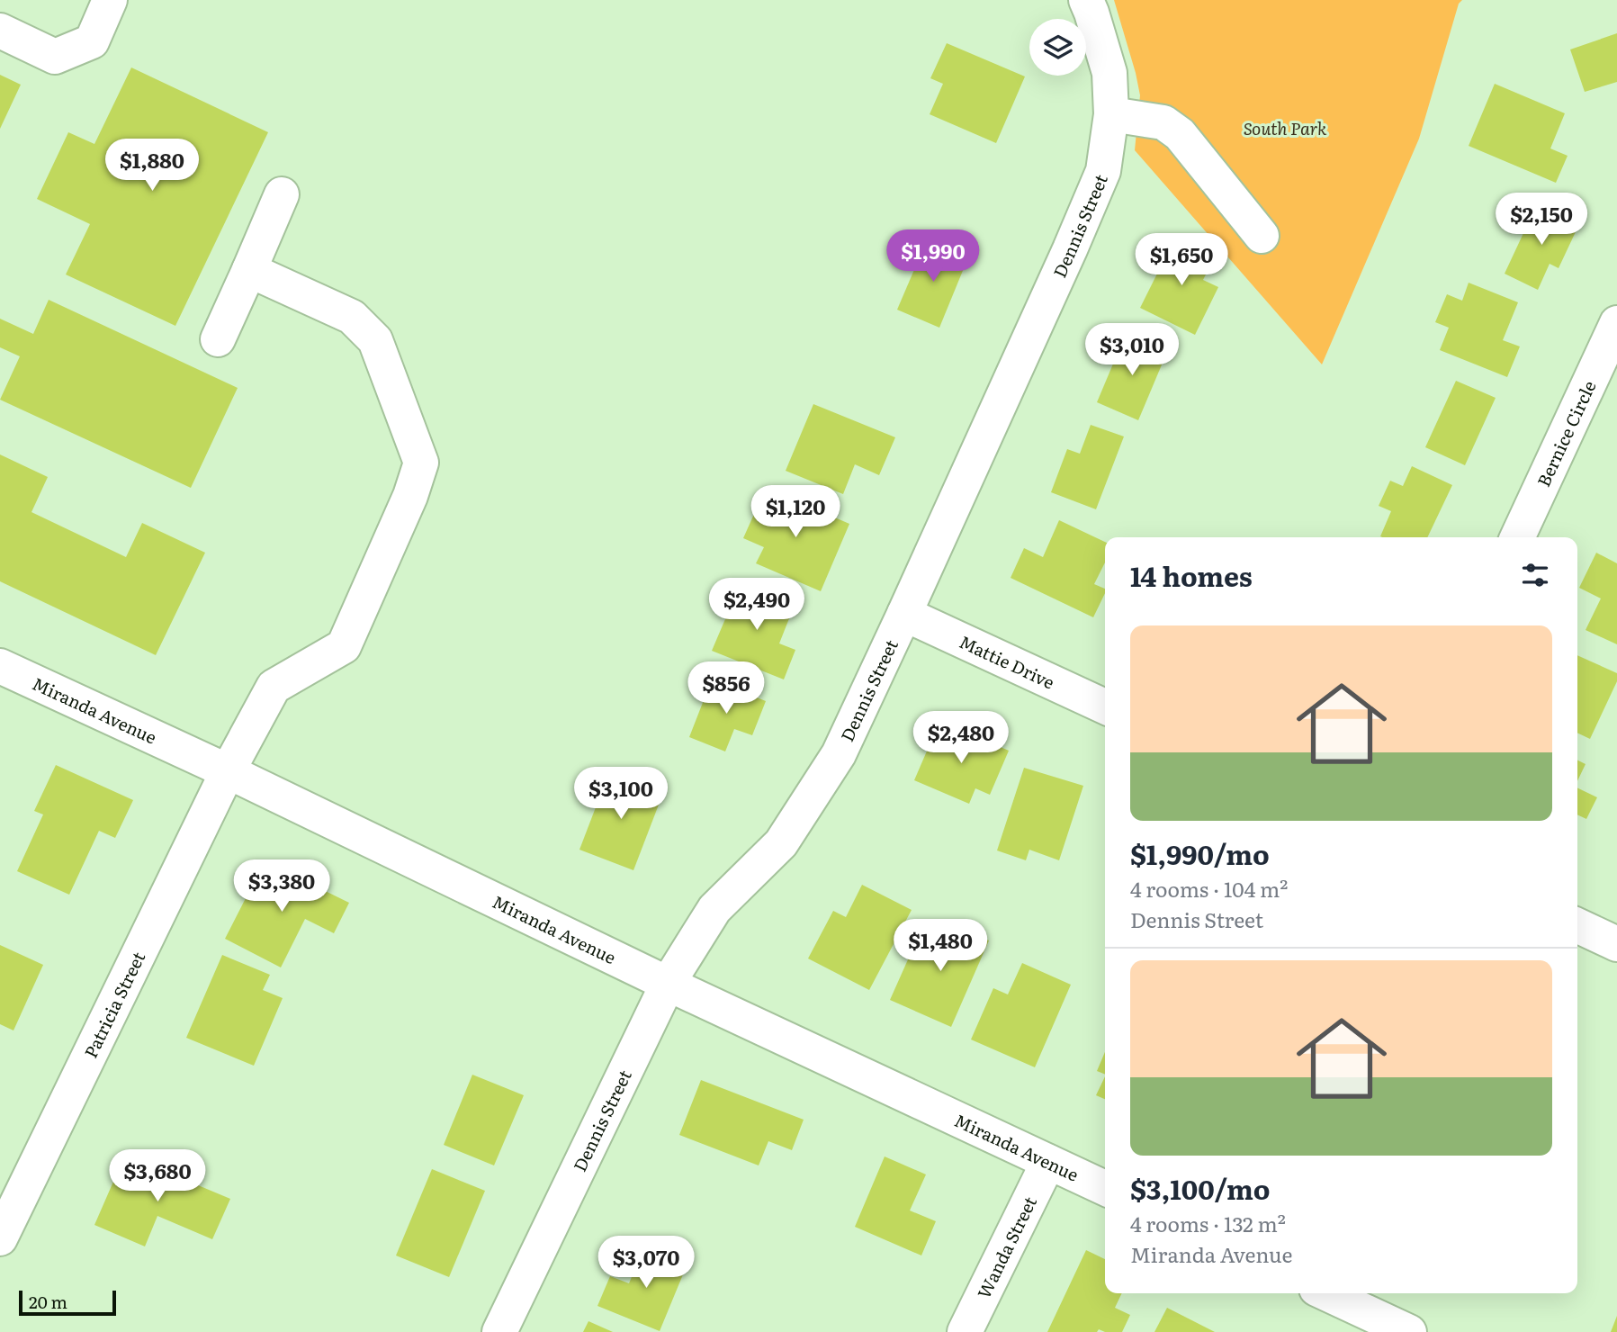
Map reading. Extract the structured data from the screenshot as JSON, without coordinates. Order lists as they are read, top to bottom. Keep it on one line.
{"streets":{"street":["Dennis Street","Bernice Circle","Mattie Drive","Miranda Avenue","Patricia Street","Wanda Street"]},"crossings":[["Dennis Street","Mattie Drive"],["Dennis Street","Miranda Avenue"],["Miranda Avenue","Patricia Street"],["Miranda Avenue","Wanda Street"]],"parks":["South Park"],"scale_bar":"20 m","page":{"price":["$1,880","$2,150","$1,990","$1,650","$3,010","$1,120","$2,490","$856","$2,480","$3,100","$3,380","$1,480","$3,680","$3,070"],"heading":"14 homes","list":[{"name":"$1,990/mo","note":"4 rooms · 104 m² · Dennis Street"},{"name":"$3,100/mo","note":"4 rooms · 132 m² · Miranda Avenue"}],"scale":"20 m"}}
